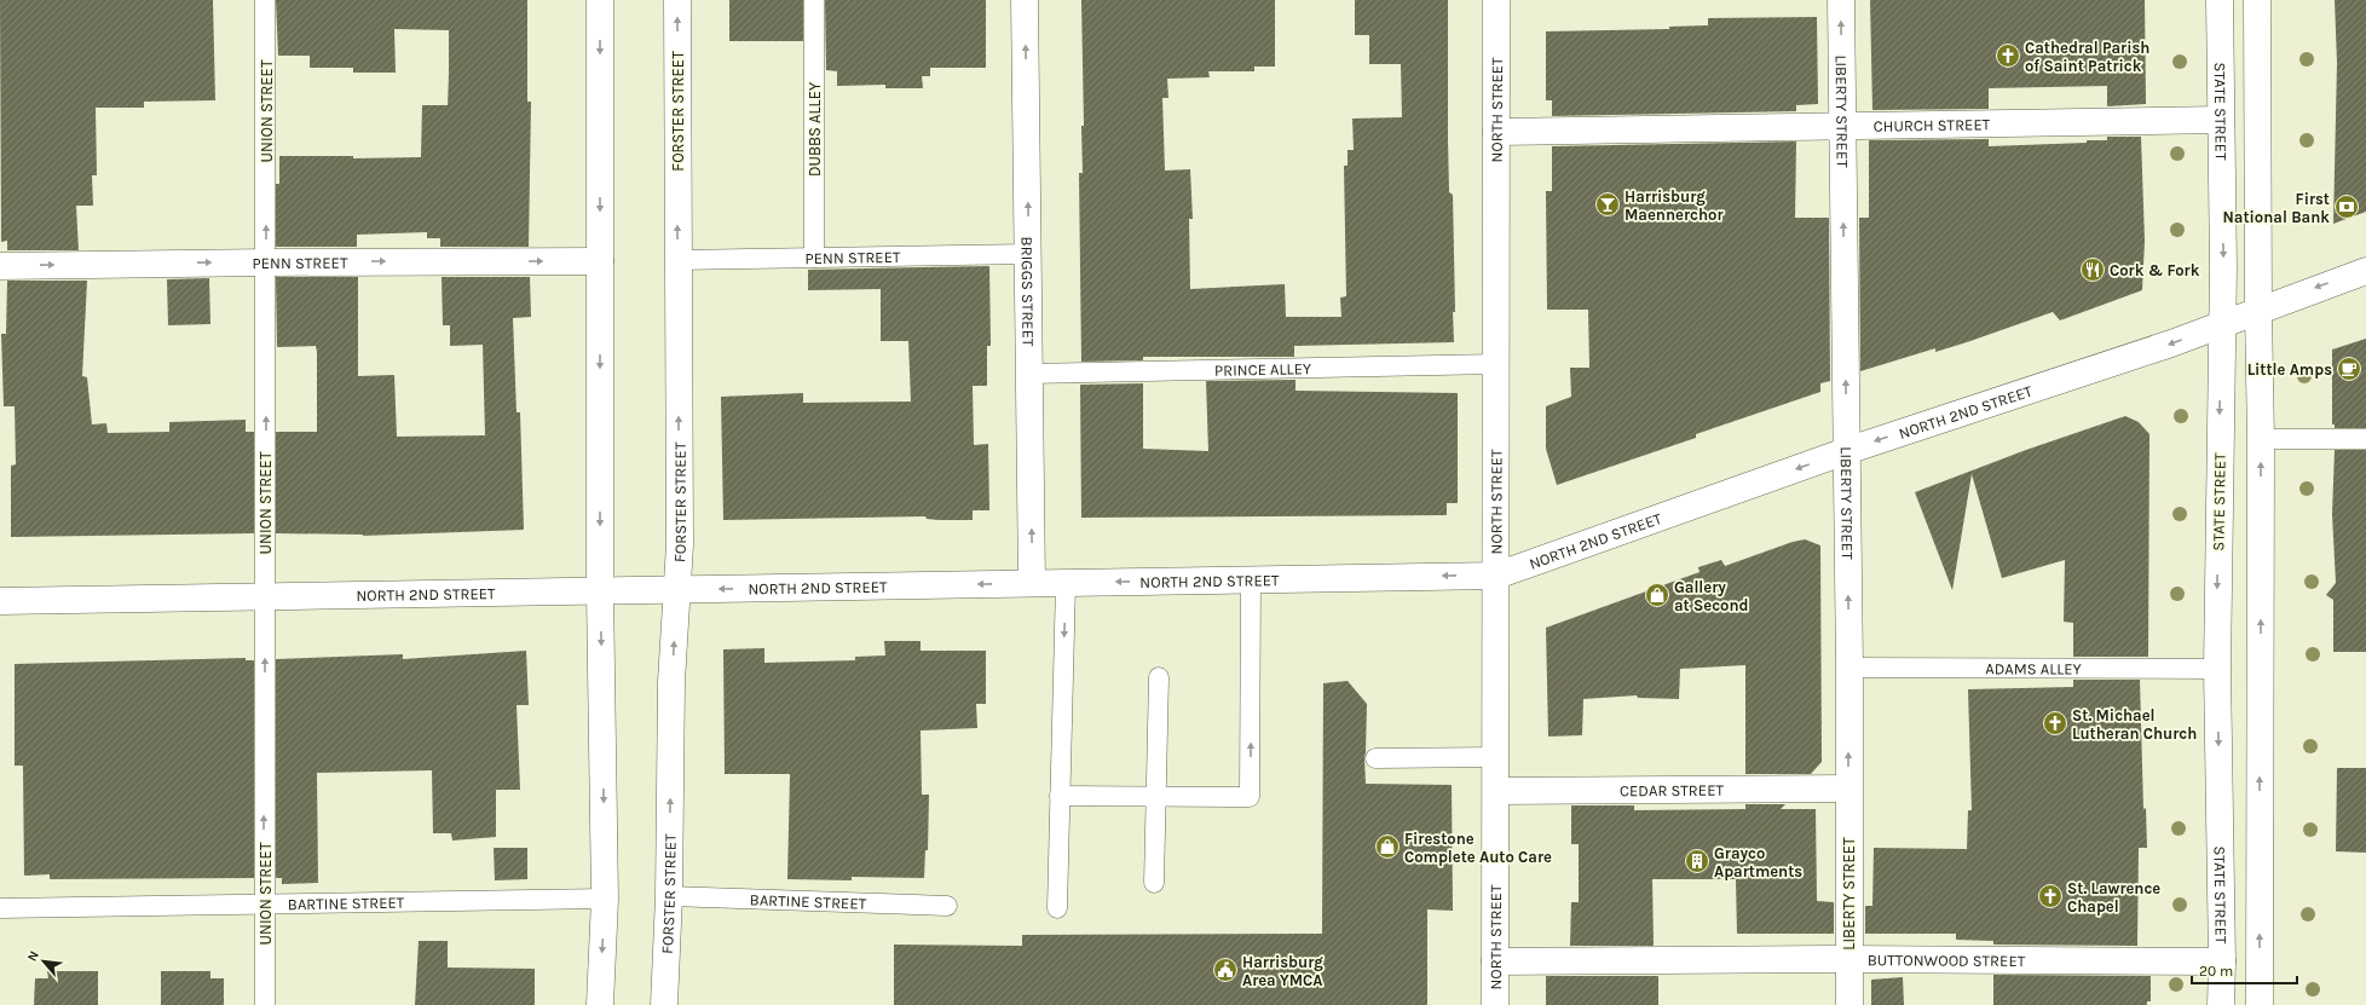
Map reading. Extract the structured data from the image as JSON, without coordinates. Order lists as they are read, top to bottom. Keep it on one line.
{"streets":{"street":["FORSTER STREET","NORTH STREET","LIBERTY STREET","STATE STREET","CHURCH STREET","PENN STREET","BRIGGS STREET","NORTH 2ND STREET","CEDAR STREET","BUTTONWOOD STREET"],"lane":["UNION STREET","DUBBS ALLEY","PRINCE ALLEY","ADAMS ALLEY","BARTINE STREET"]},"crossings":[["UNION STREET","PENN STREET"],["UNION STREET","NORTH 2ND STREET"],["UNION STREET","BARTINE STREET"],["FORSTER STREET","PENN STREET"],["FORSTER STREET","NORTH 2ND STREET"],["FORSTER STREET","BARTINE STREET"],["NORTH STREET","CHURCH STREET"],["NORTH STREET","PRINCE ALLEY"],["NORTH STREET","NORTH 2ND STREET"],["NORTH STREET","CEDAR STREET"],["NORTH STREET","BUTTONWOOD STREET"],["LIBERTY STREET","CHURCH STREET"],["LIBERTY STREET","NORTH 2ND STREET"],["LIBERTY STREET","ADAMS ALLEY"],["LIBERTY STREET","CEDAR STREET"],["LIBERTY STREET","BUTTONWOOD STREET"],["STATE STREET","CHURCH STREET"],["STATE STREET","NORTH 2ND STREET"],["STATE STREET","ADAMS ALLEY"],["STATE STREET","BUTTONWOOD STREET"],["DUBBS ALLEY","PENN STREET"],["PENN STREET","BRIGGS STREET"],["BRIGGS STREET","PRINCE ALLEY"],["BRIGGS STREET","NORTH 2ND STREET"]],"one_way":["UNION STREET","LIBERTY STREET","PENN STREET","BRIGGS STREET","NORTH 2ND STREET"],"places":{"church":["Cathedral Parish of Saint Patrick","St. Michael Lutheran Church","St. Lawrence Chapel"],"bar":["Harrisburg Maennerchor"],"bank":["First National Bank"],"restaurant":["Cork & Fork"],"cafe":["Little Amps"],"shop":["Gallery at Second","Firestone Complete Auto Care"],"building":["Grayco Apartments"],"public building":["Harrisburg Area YMCA"]},"scale_bar":"20 m","north":"top left"}
